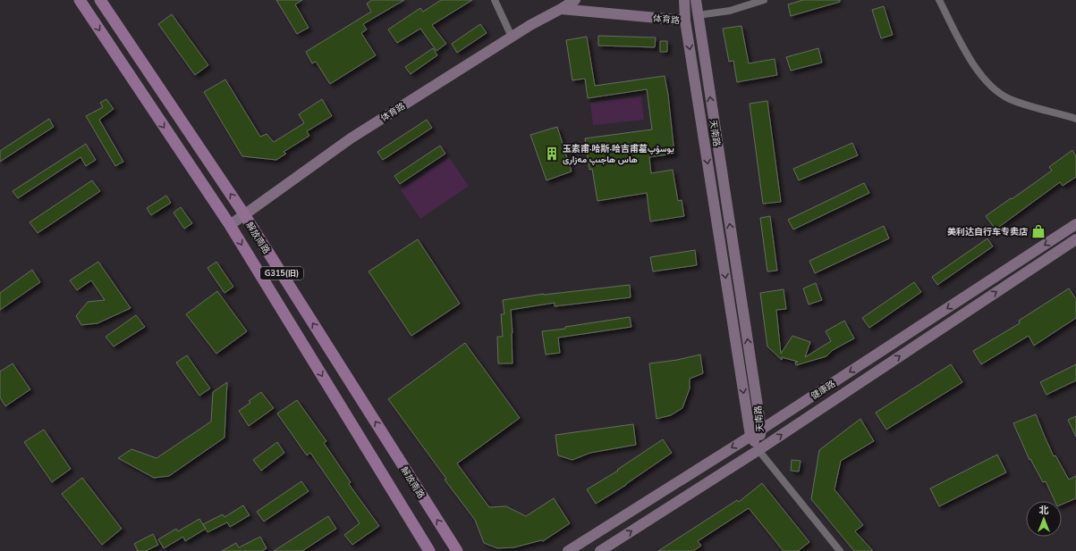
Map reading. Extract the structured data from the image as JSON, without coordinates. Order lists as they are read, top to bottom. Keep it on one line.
{"streets":{"main road":["解放南路","G315(旧)"],"street":["体育路","天南路","健康路"]},"crossings":[["体育路","天南路"],["体育路","解放南路"],["天南路","健康路"]],"places":{"building":["玉素甫·哈斯·哈吉甫墓يوسۇپ ھاس ھاجىپ مەزارى"],"shop":["美利达自行车专卖店"]},"north":"top"}
